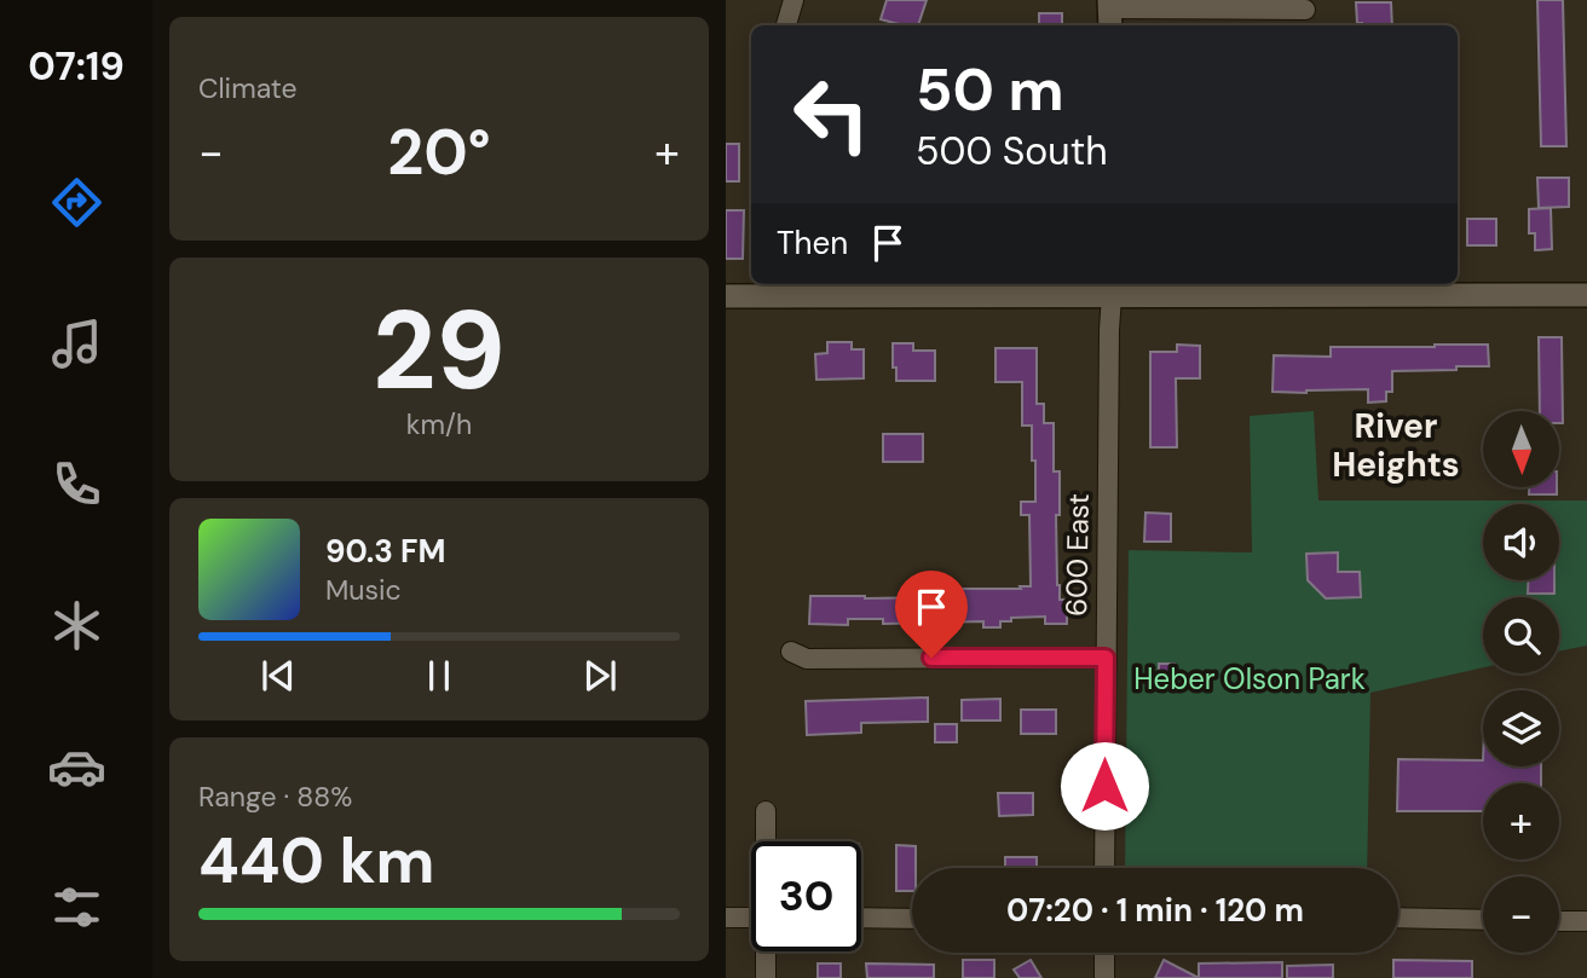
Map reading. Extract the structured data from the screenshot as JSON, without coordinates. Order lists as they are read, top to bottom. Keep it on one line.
{"streets":{"street":["600 East"]},"districts":["River Heights"],"parks":["Heber Olson Park"],"north":"bottom","page":{"tabs":"07:19","tile":["Climate",["29","km/h"],["Range · 88%","440 km"]],"turn":["50 m","500 South"],"heat":["−","20°","+"],"then":"Then","map_buttons":["+","−"],"song":["90.3 FM","Music"],"limit":"30","trip":"07:20 · 1 min · 120 m"}}
